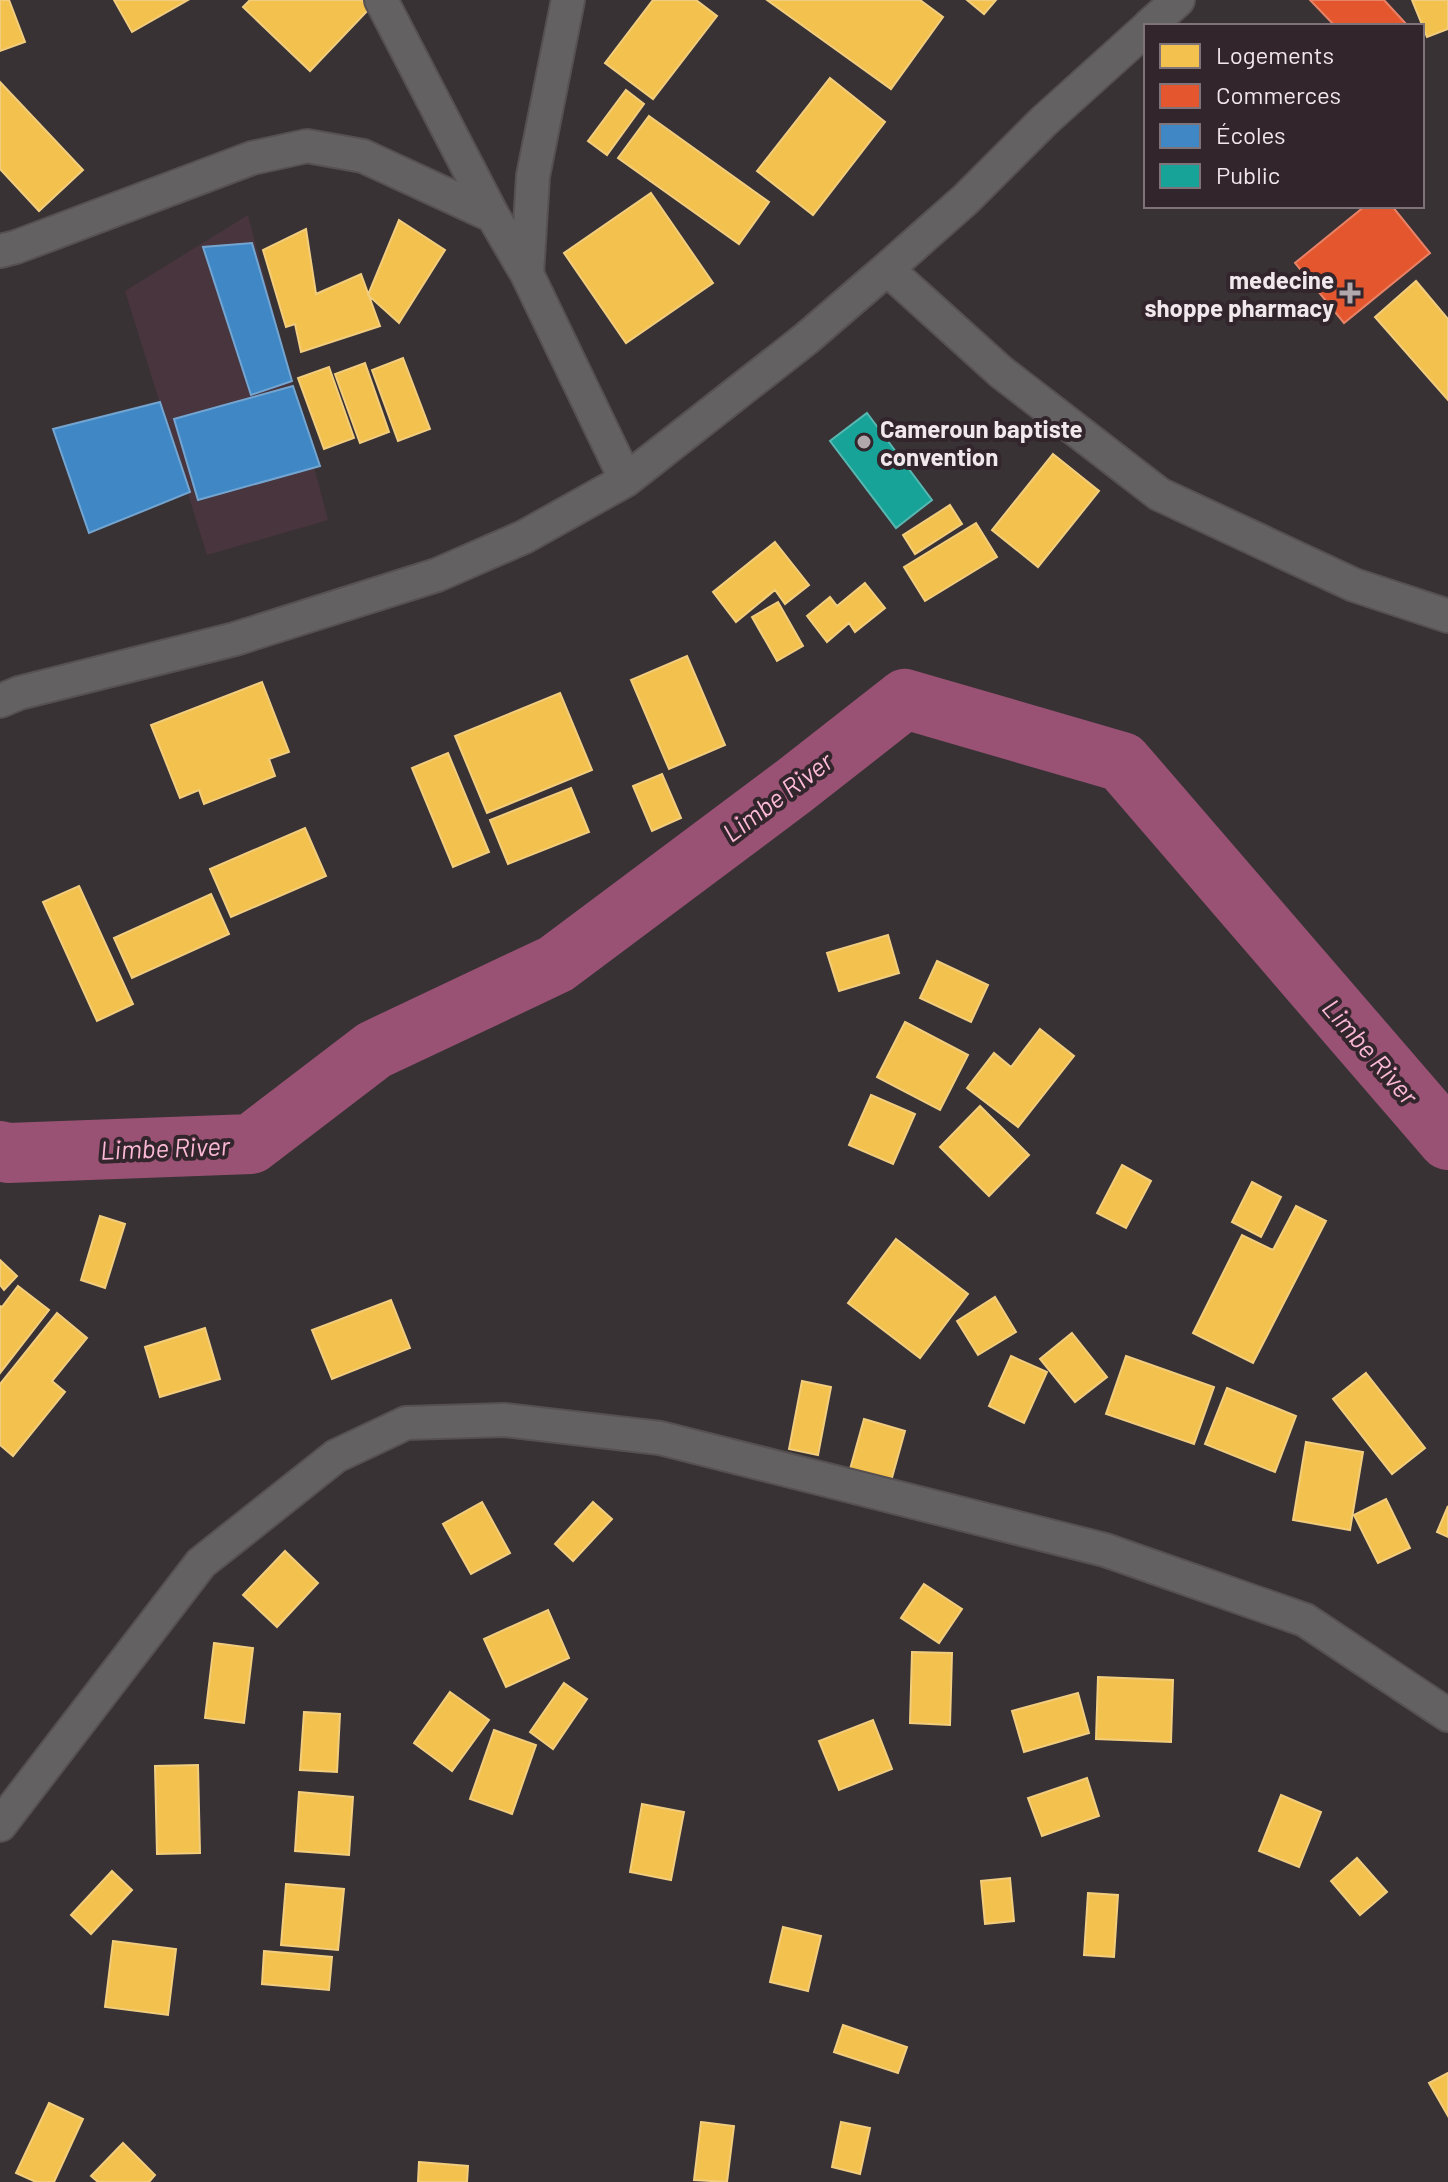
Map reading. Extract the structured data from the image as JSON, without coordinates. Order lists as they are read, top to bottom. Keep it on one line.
{"water":["Limbe River"],"places":{"health":["medecine shoppe pharmacy"],"other":["Cameroun baptiste convention"]},"legend":["Logements","Commerces","Écoles","Public"]}
